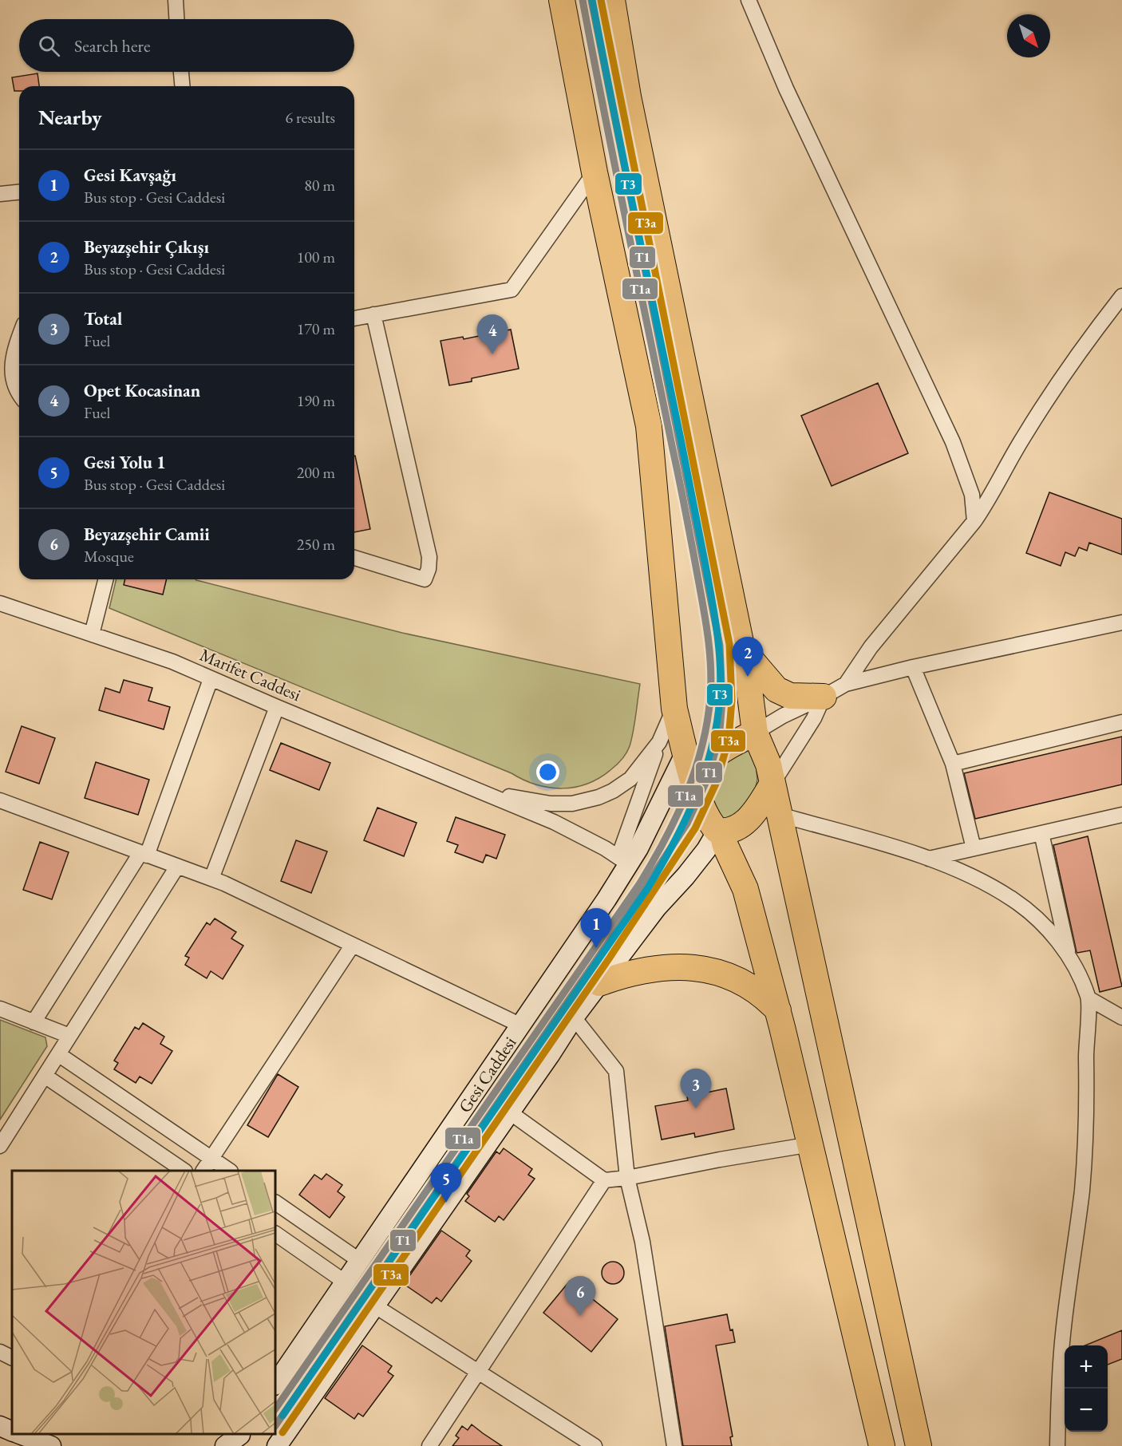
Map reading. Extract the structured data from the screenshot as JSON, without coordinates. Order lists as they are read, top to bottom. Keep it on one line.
{"streets":{"main road":["Gesi Caddesi"],"street":["Marifet Caddesi"]},"lines":["transit line T1","transit line T3a","transit line T1a","transit line T3"],"north":"bottom right","page":{"search":"Search here","heading":["Nearby","6 results"],"list":[{"mark":"1","name":"Gesi Kavşağı","note":"Bus stop · Gesi Caddesi","value":"80 m"},{"mark":"2","name":"Beyazşehir Çıkışı","note":"Bus stop · Gesi Caddesi","value":"100 m"},{"mark":"3","name":"Total","note":"Fuel","value":"170 m"},{"mark":"4","name":"Opet Kocasinan","note":"Fuel","value":"190 m"},{"mark":"5","name":"Gesi Yolu 1","note":"Bus stop · Gesi Caddesi","value":"200 m"},{"mark":"6","name":"Beyazşehir Camii","note":"Mosque","value":"250 m"}],"pins":["4","2","1","3","5","6"],"map_buttons":["+","−"]}}
